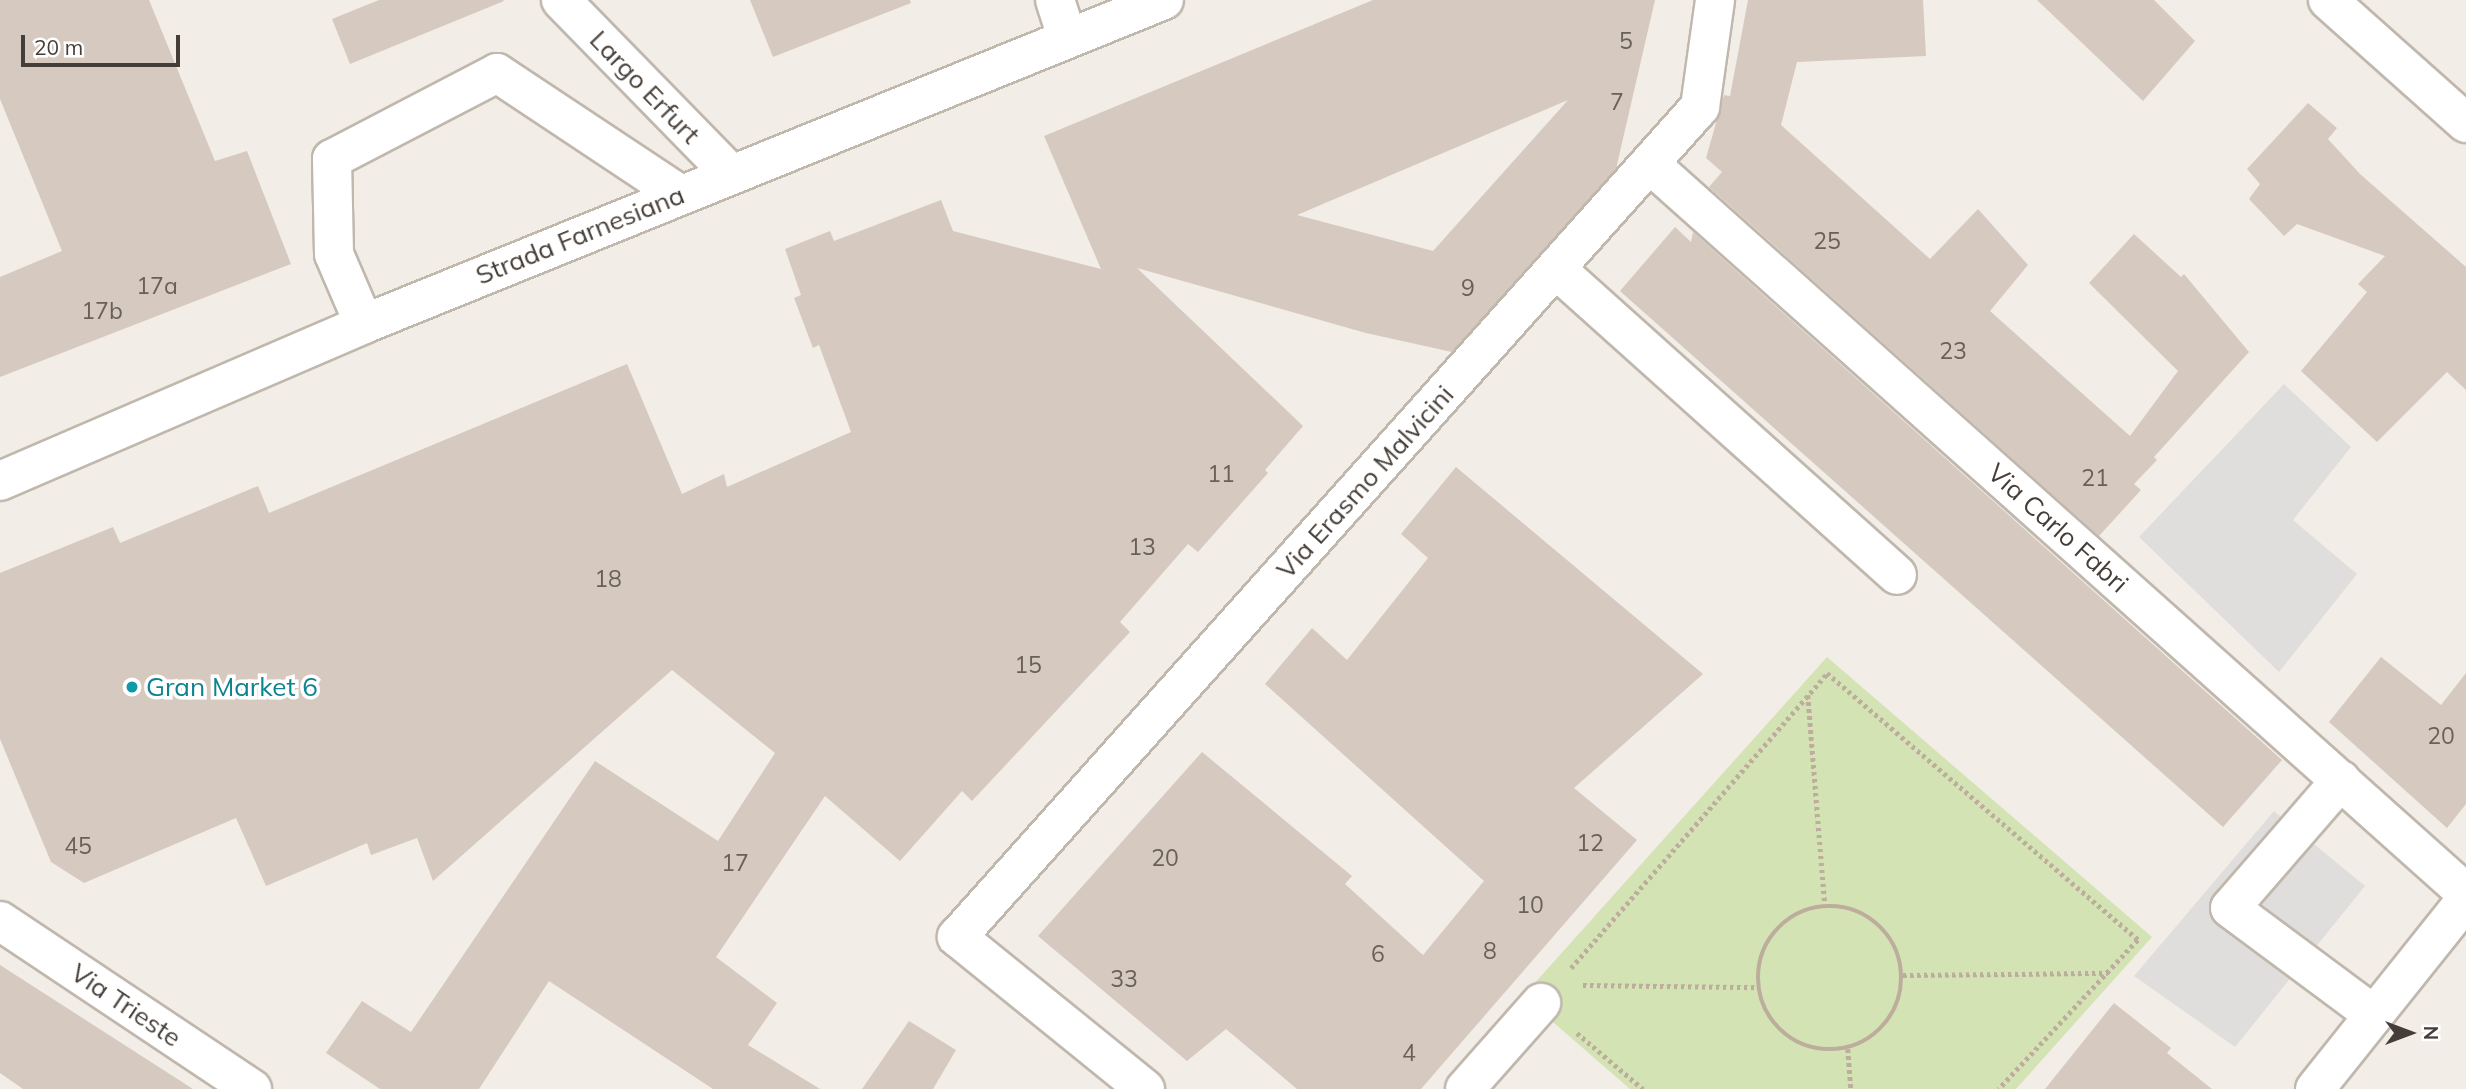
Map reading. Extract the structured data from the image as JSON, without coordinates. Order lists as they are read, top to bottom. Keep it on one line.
{"streets":{"street":["Largo Erfurt","Strada Farnesiana","Via Erasmo Malvicini","Via Carlo Fabri","Via Trieste"]},"crossings":[["Largo Erfurt","Strada Farnesiana"],["Via Erasmo Malvicini","Via Carlo Fabri"]],"places":["Gran Market 6"],"house_numbers":["5","7","25","17a","9","17b","23","11","21","13","18","15","20","12","45","20","17","10","8","6","33","4"],"scale_bar":"20 m","north":"right"}
